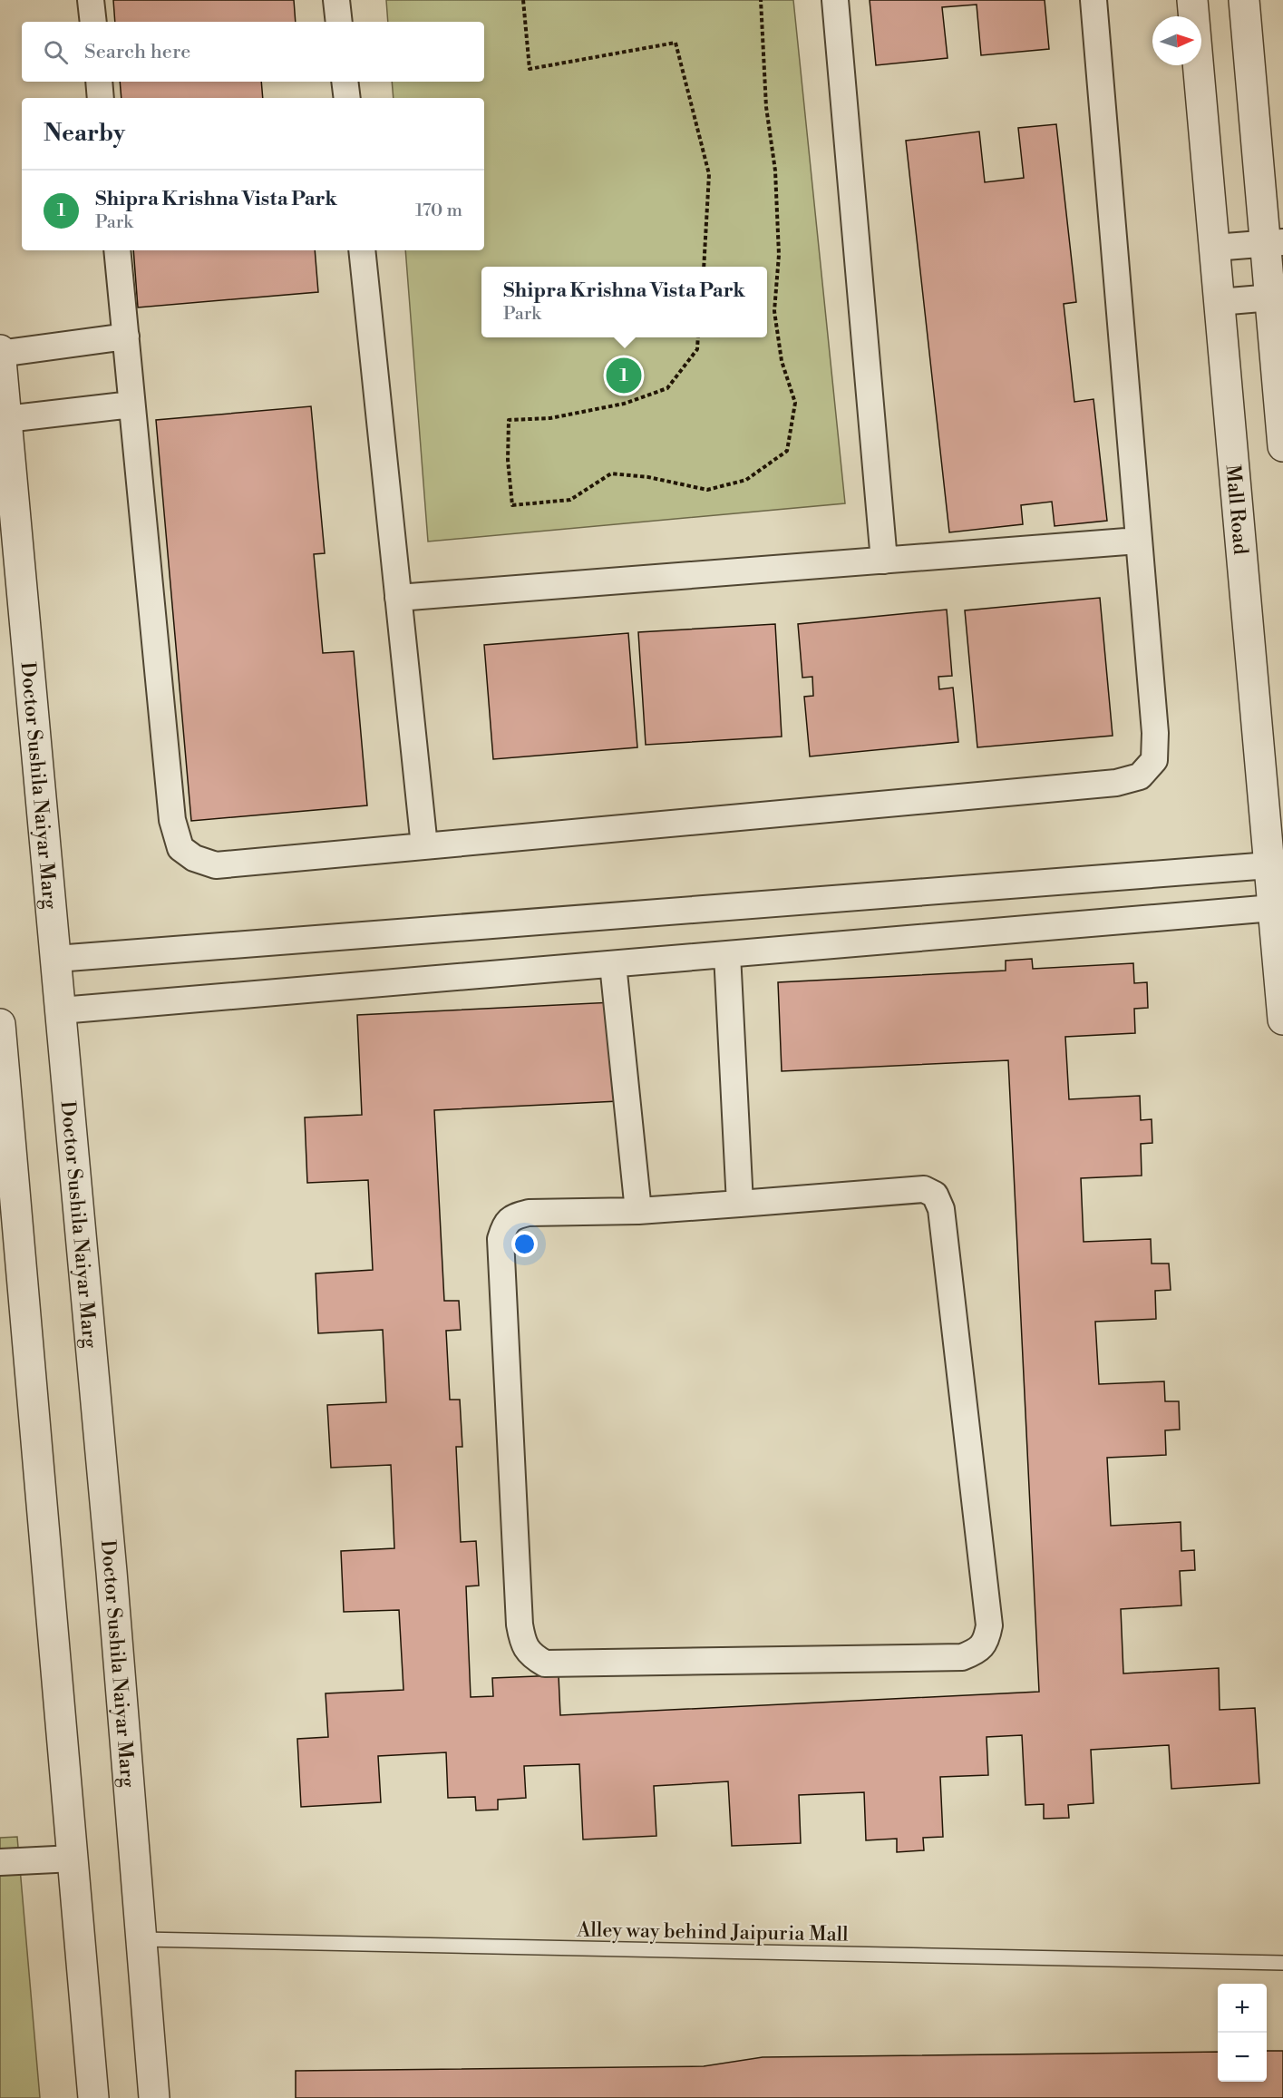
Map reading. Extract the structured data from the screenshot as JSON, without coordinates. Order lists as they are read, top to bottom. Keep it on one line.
{"streets":{"street":["Mall Road","Doctor Sushila Naiyar Marg"],"lane":["Alley way behind Jaipuria Mall"]},"crossings":[["Doctor Sushila Naiyar Marg","Alley way behind Jaipuria Mall"]],"north":"right","page":{"search":"Search here","heading":"Nearby","list":[{"mark":"1","name":"Shipra Krishna Vista Park","note":"Park","value":"170 m"}],"popup":["Shipra Krishna Vista Park","Park"],"pins":"1","map_buttons":["+","−"]}}
